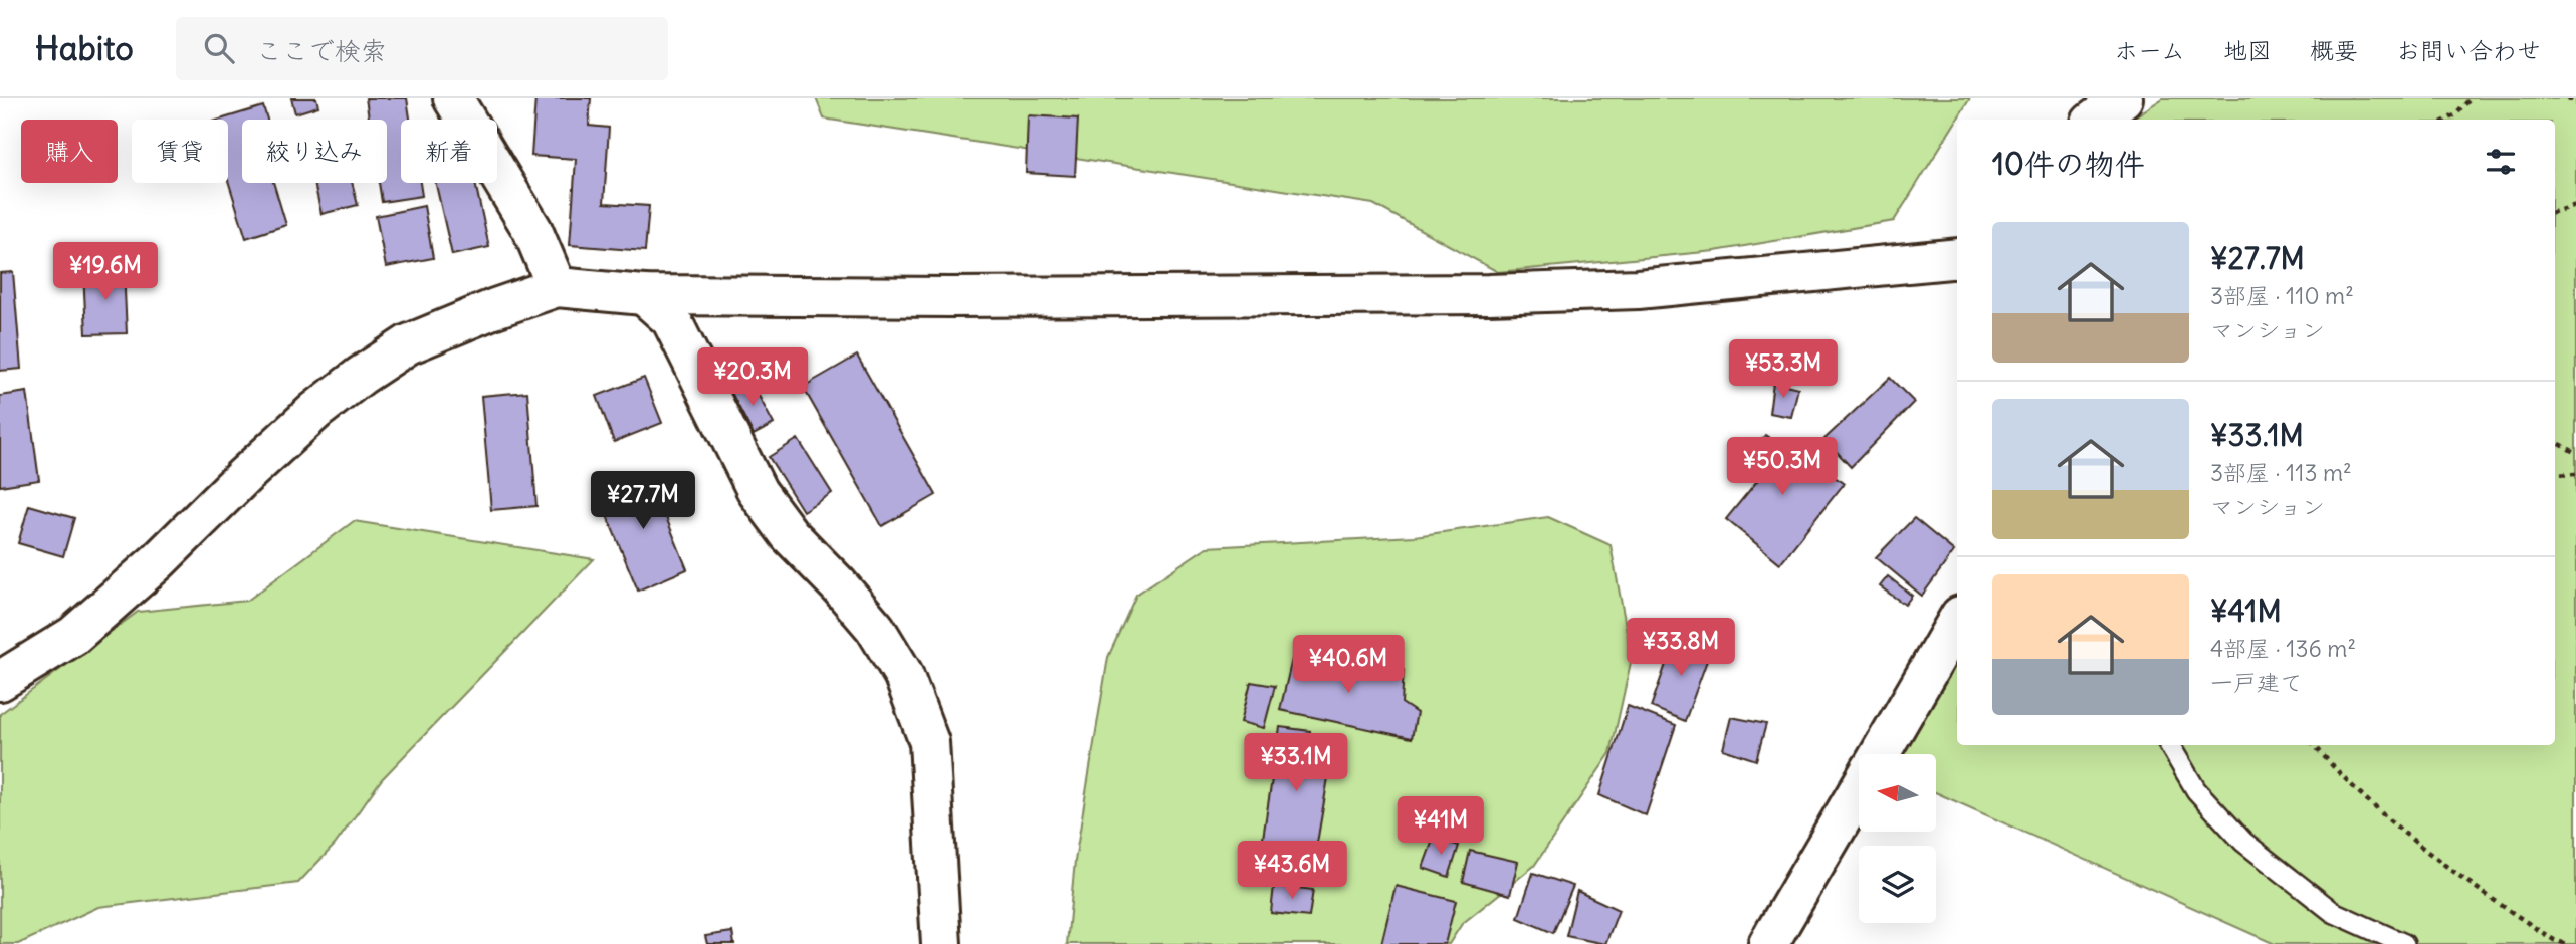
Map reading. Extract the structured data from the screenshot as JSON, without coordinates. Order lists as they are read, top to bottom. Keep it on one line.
{"north":"left","page":{"header":"Habito","search":"ここで検索","nav":["ホーム","地図","概要","お問い合わせ"],"chip":["購入","賃貸","絞り込み","新着"],"heading":"10件の物件","list":[{"name":"¥27.7M","note":"3部屋 · 110 m² · マンション"},{"name":"¥33.1M","note":"3部屋 · 113 m² · マンション"},{"name":"¥41M","note":"4部屋 · 136 m² · 一戸建て"}],"price":["¥19.6M","¥53.3M","¥20.3M","¥50.3M","¥27.7M","¥33.8M","¥40.6M","¥33.1M","¥41M","¥43.6M"]}}
